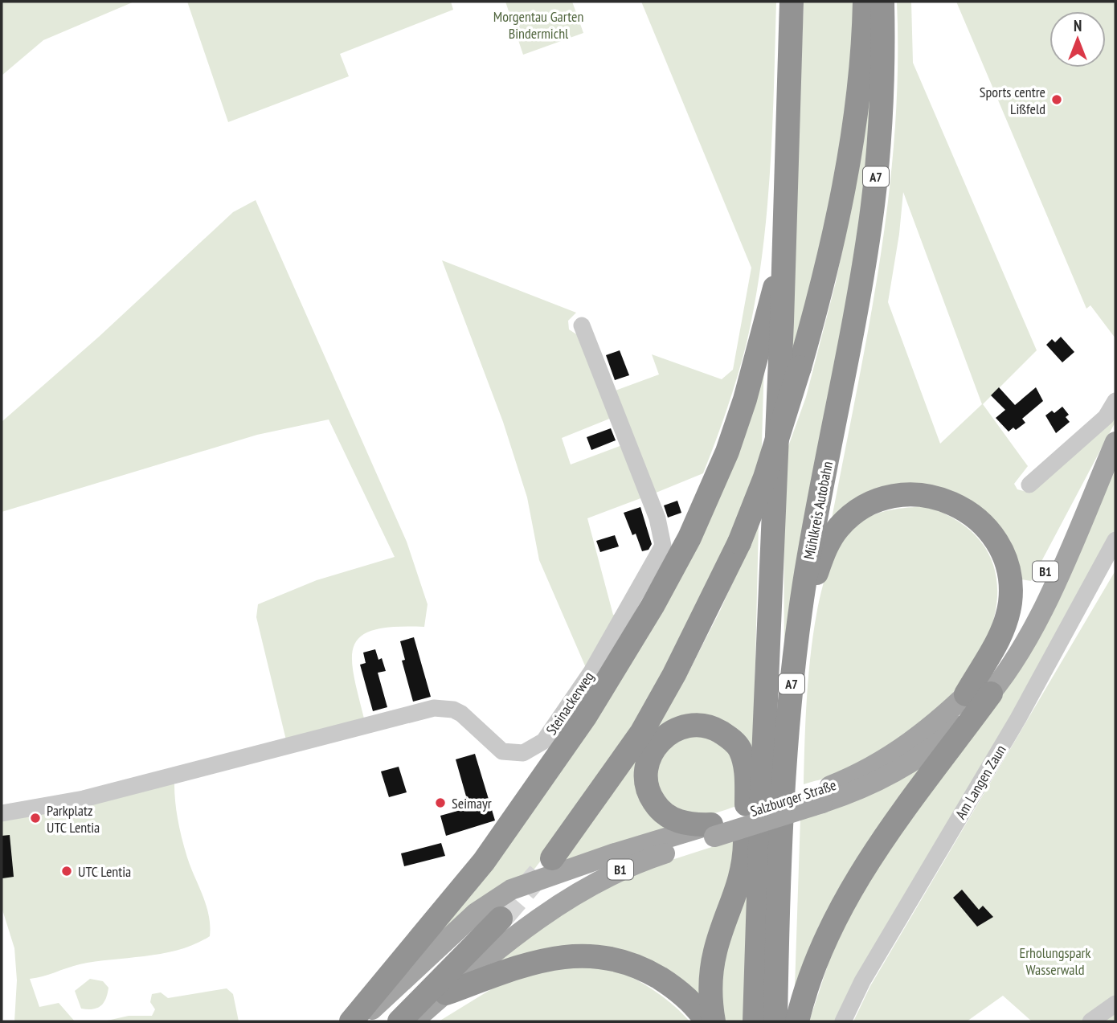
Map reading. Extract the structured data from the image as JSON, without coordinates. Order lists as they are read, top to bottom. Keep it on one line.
{"streets":{"highway":["A7","Mühlkreis Autobahn"],"main road":["B1","Salzburger Straße"],"street":["Steinackerweg","Am Langen Zaun"]},"parks":["Morgentau Garten Bindermichl","Erholungspark Wasserwald"],"places":["Sports centre Lißfeld","Seimayr","Parkplatz UTC Lentia","UTC Lentia"],"north":"top"}
